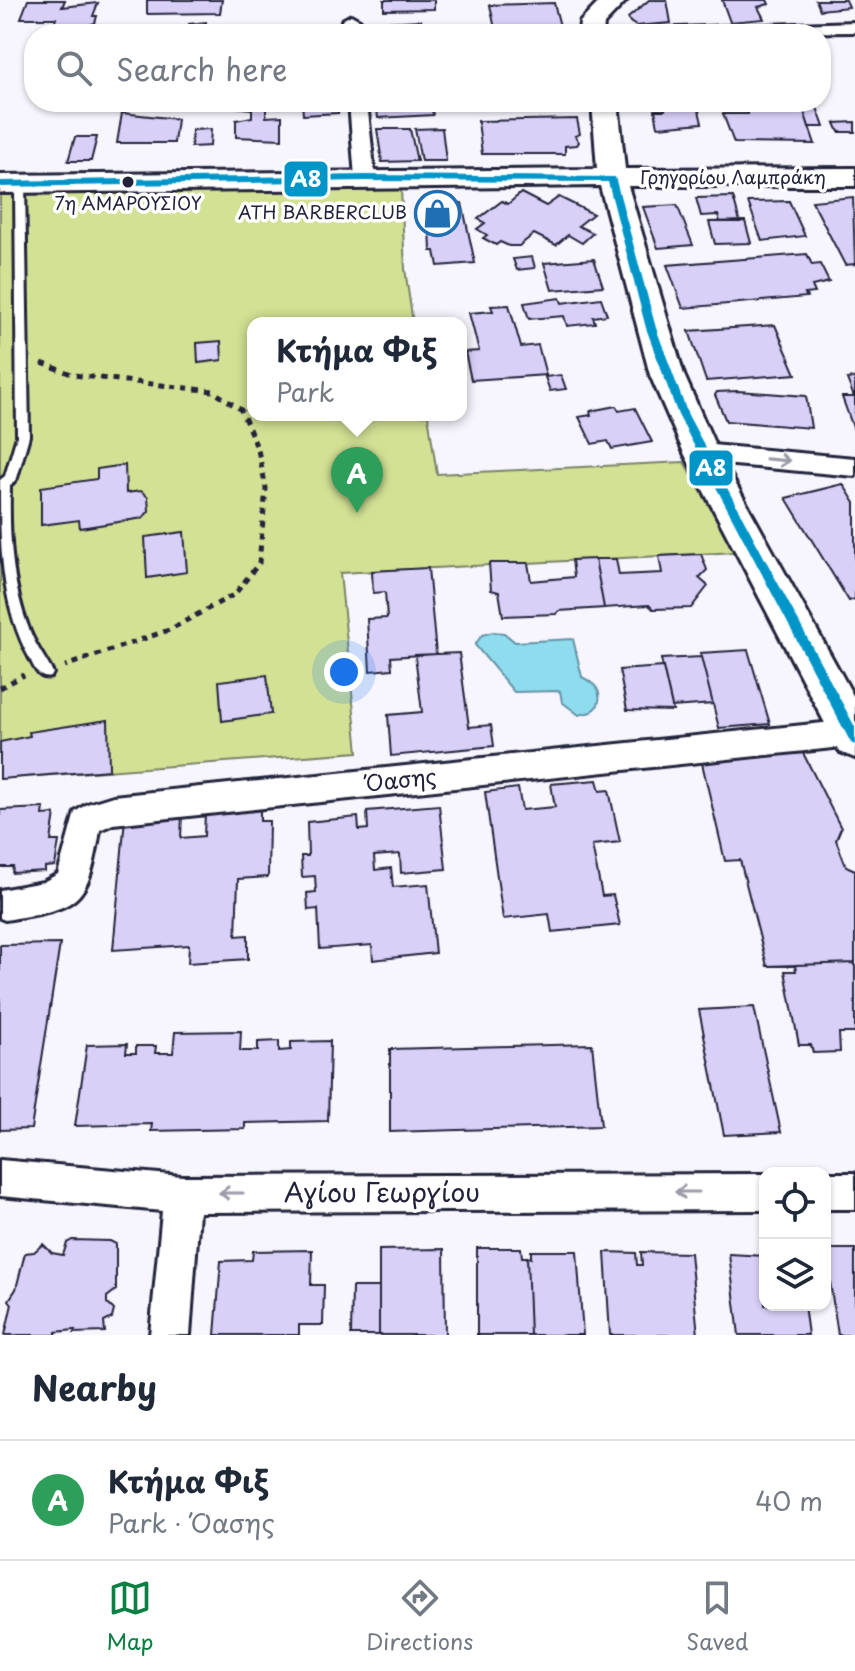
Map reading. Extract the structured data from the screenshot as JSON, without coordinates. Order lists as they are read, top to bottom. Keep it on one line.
{"streets":{"main road":["Γρηγορίου Λαμπράκη"],"street":["Όασης","Αγίου Γεωργίου"]},"one_way":["Αγίου Γεωργίου"],"places":{"other":["7η ΑΜΑΡΟΥΣΙΟΥ"],"shop":["ATH BARBERCLUB"]},"lines":["transit line A8"],"page":{"search":"Search here","popup":["Κτήμα Φιξ","Park"],"pins":"A","heading":"Nearby","list":[{"mark":"A","name":"Κτήμα Φιξ","note":"Park · Όασης","value":"40 m"}],"nav":["Map","Directions","Saved"]}}
